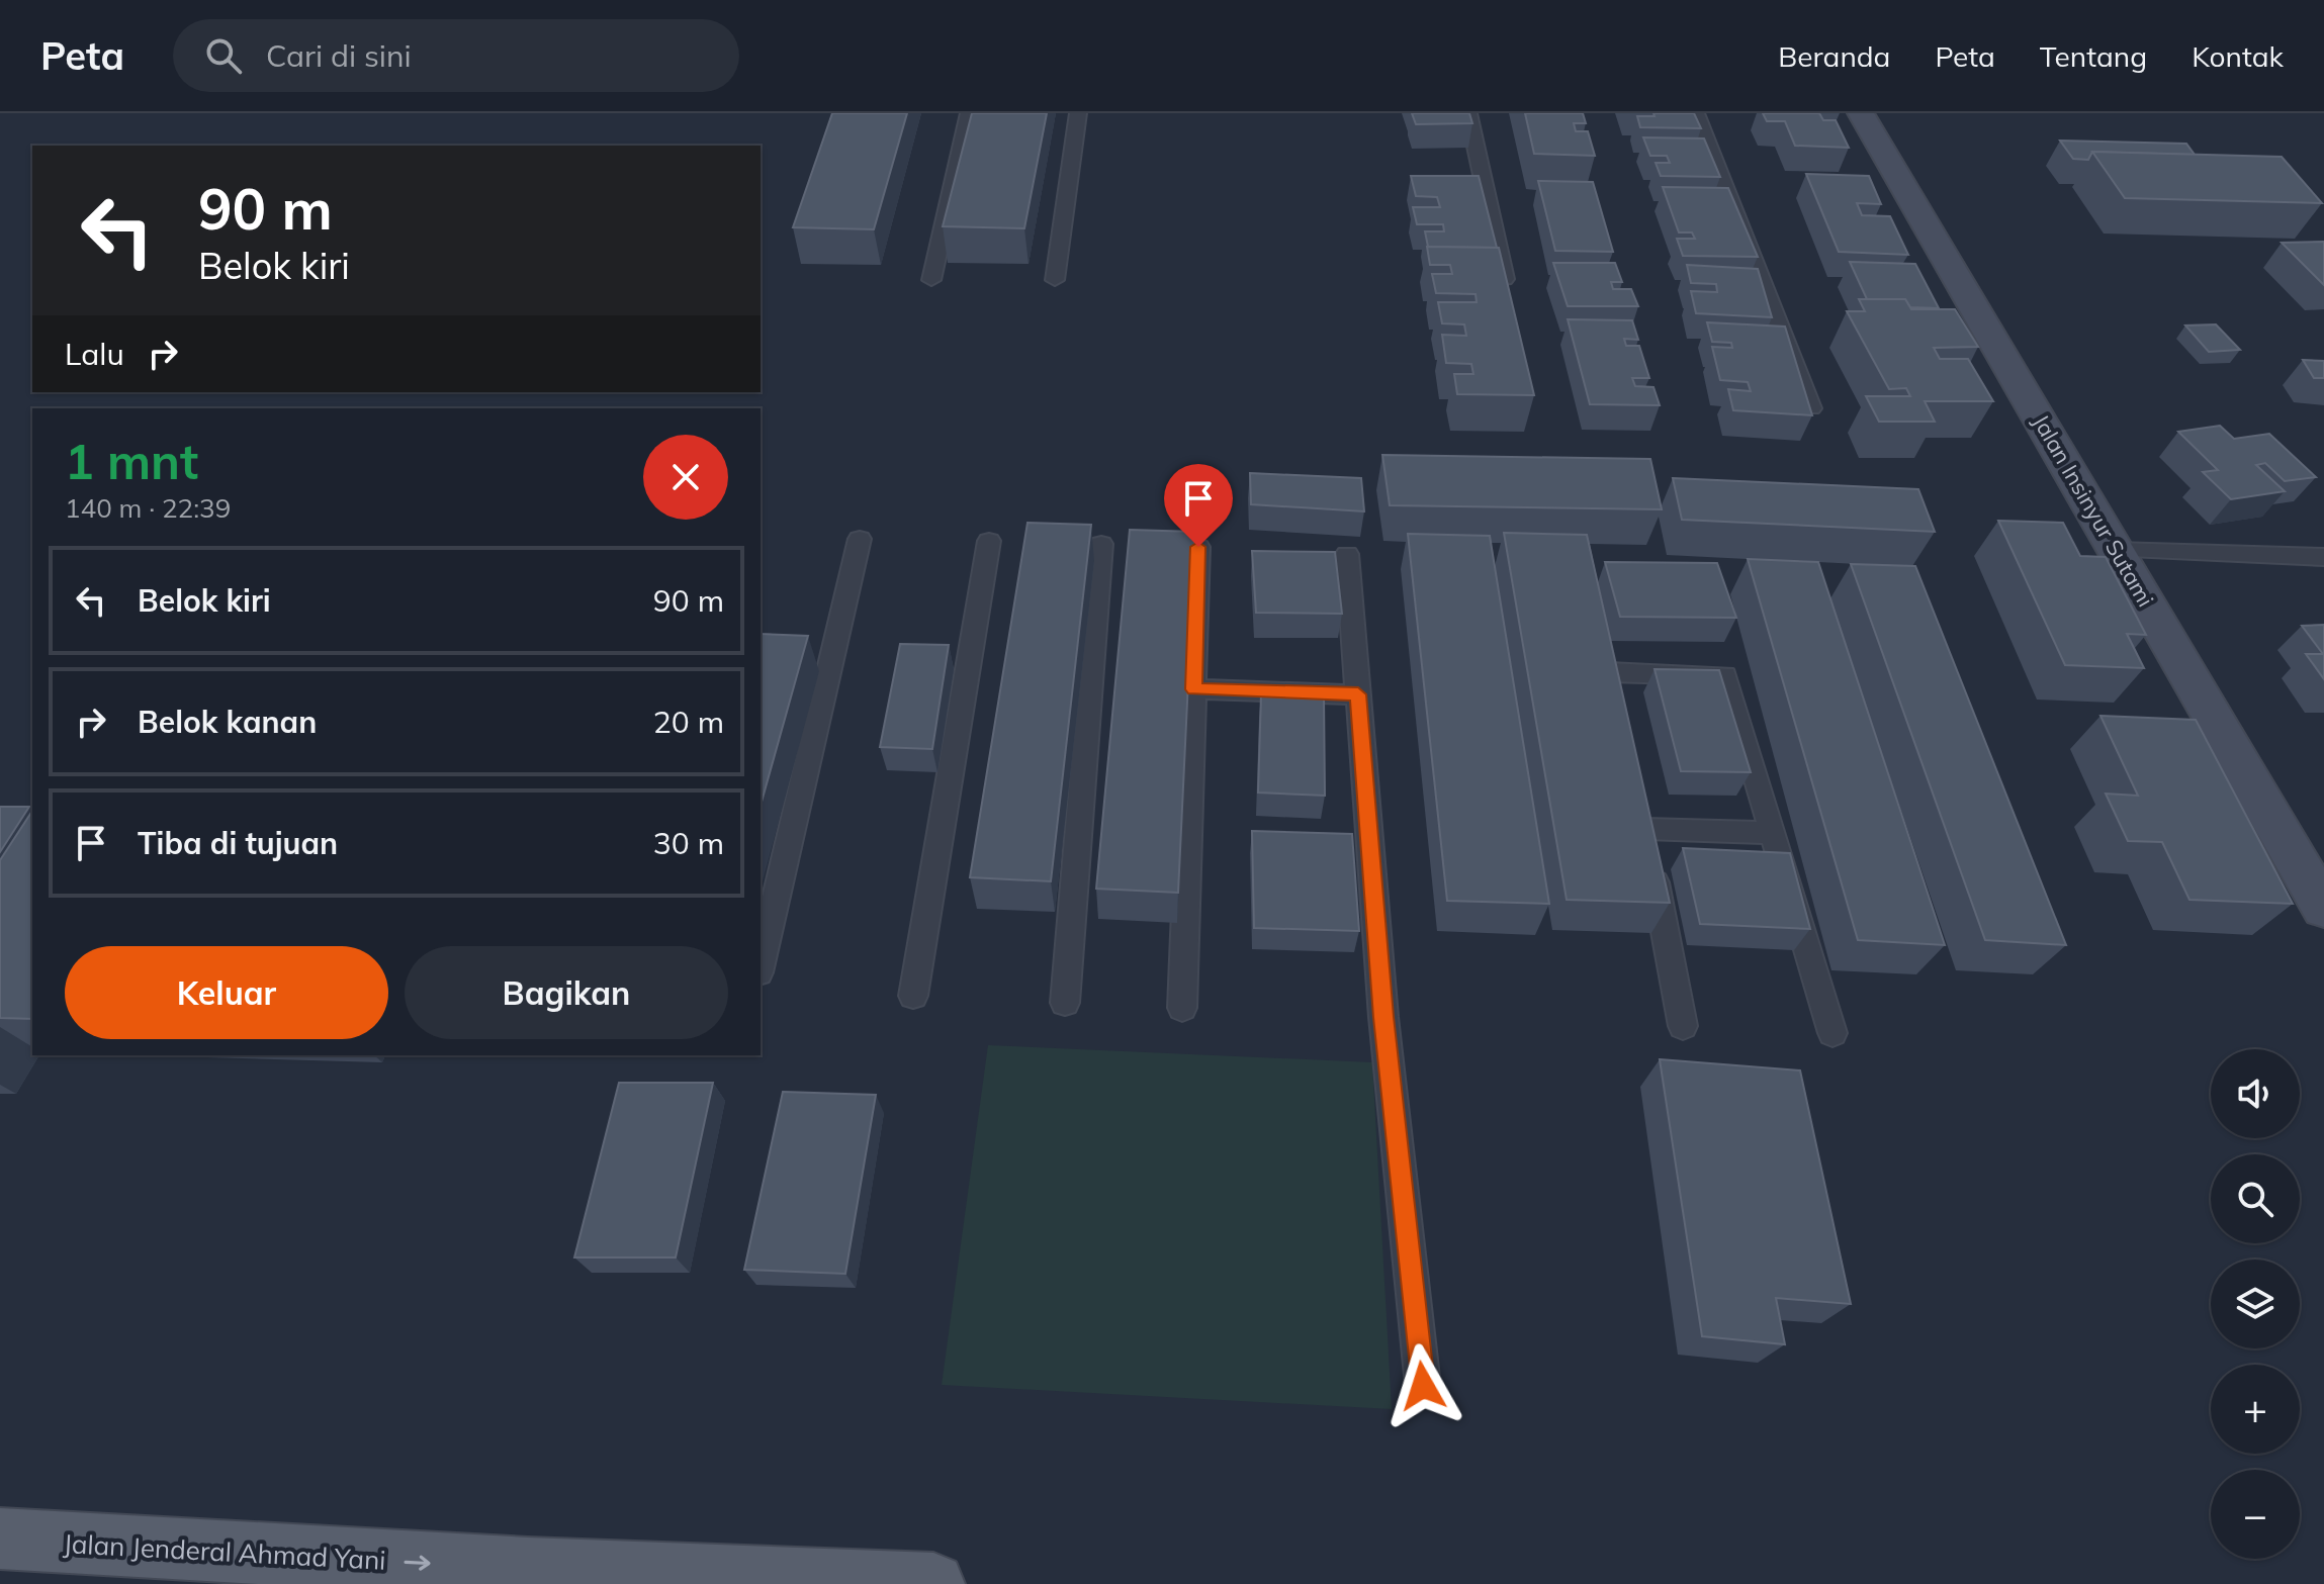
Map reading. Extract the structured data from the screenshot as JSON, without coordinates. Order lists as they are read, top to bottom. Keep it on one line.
{"streets":{"main road":["Jalan Jenderal Ahmad Yani"],"street":["Jalan Insinyur Sutami"]},"one_way":["Jalan Jenderal Ahmad Yani"],"page":{"header":"Peta","search":"Cari di sini","nav":["Beranda","Peta","Tentang","Kontak"],"turn":["90 m","Belok kiri"],"then":"Lalu","heading":["1 mnt","140 m · 22:39"],"list":[{"name":"Belok kiri","value":"90 m"},{"name":"Belok kanan","value":"20 m"},{"name":"Tiba di tujuan","value":"30 m"}],"buttons":["Keluar","Bagikan"],"map_buttons":["+","−"]}}
